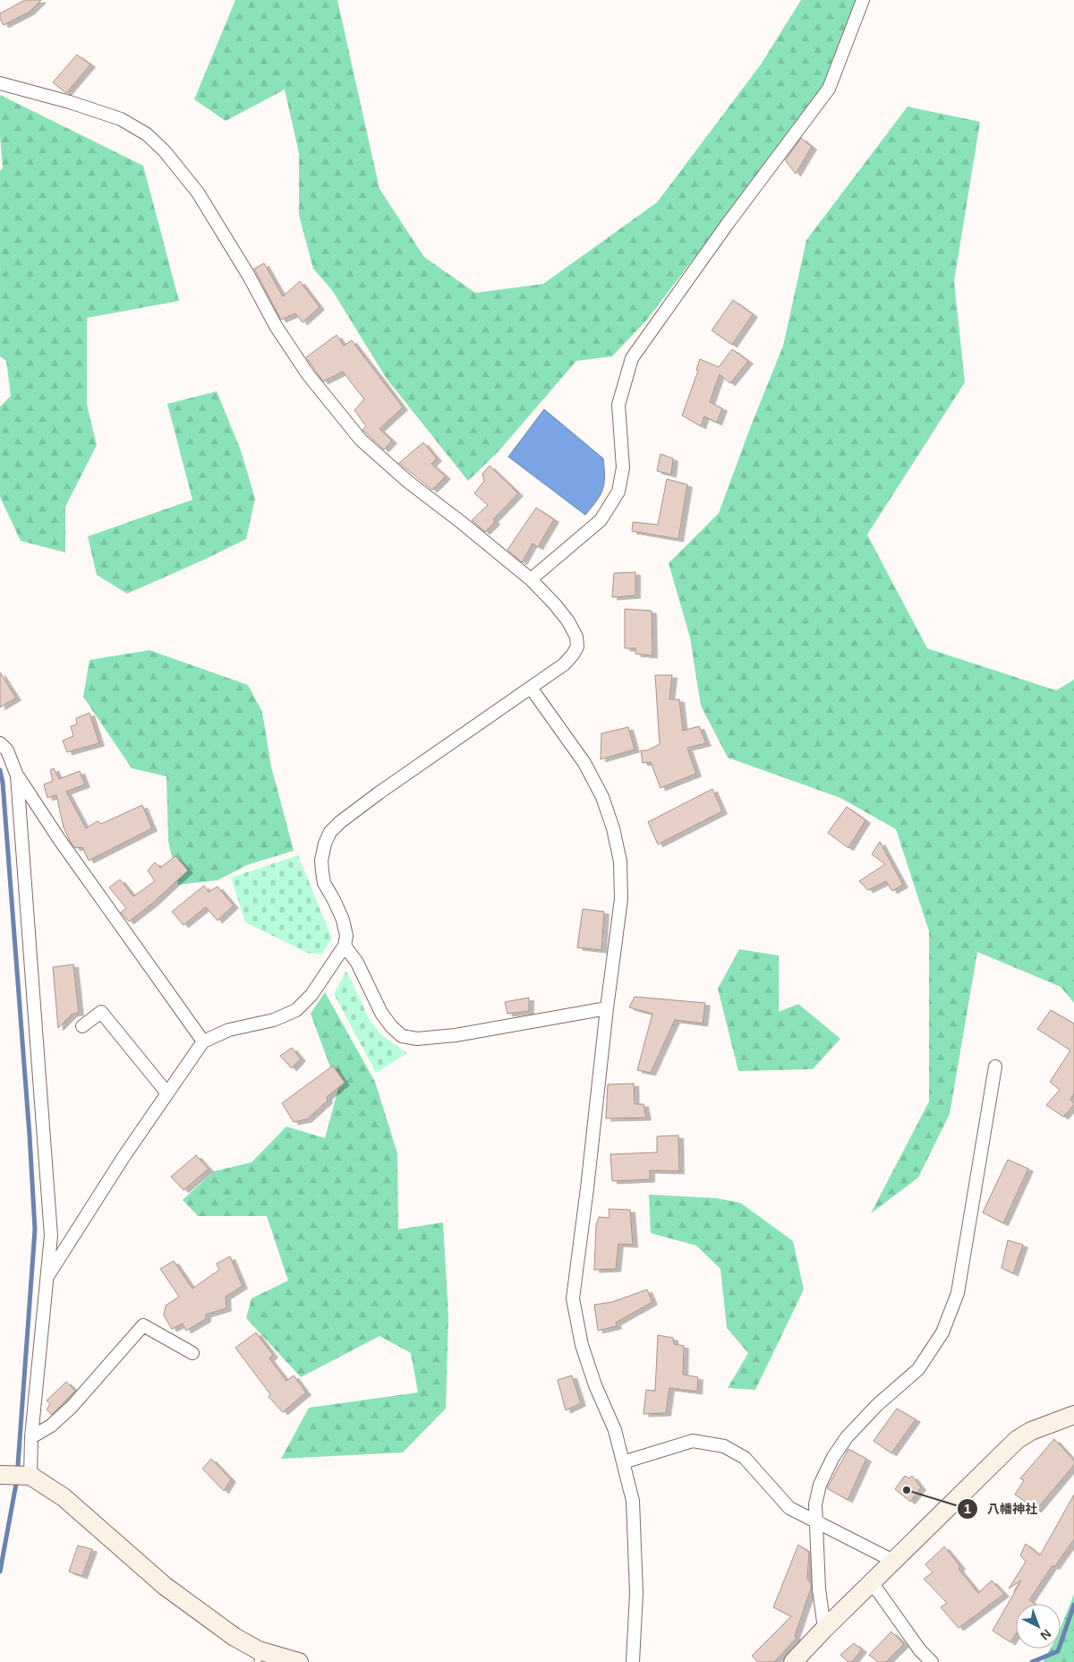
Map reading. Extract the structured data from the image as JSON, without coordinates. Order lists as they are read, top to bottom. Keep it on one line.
{"places":["八幡神社"],"north":"bottom right"}
